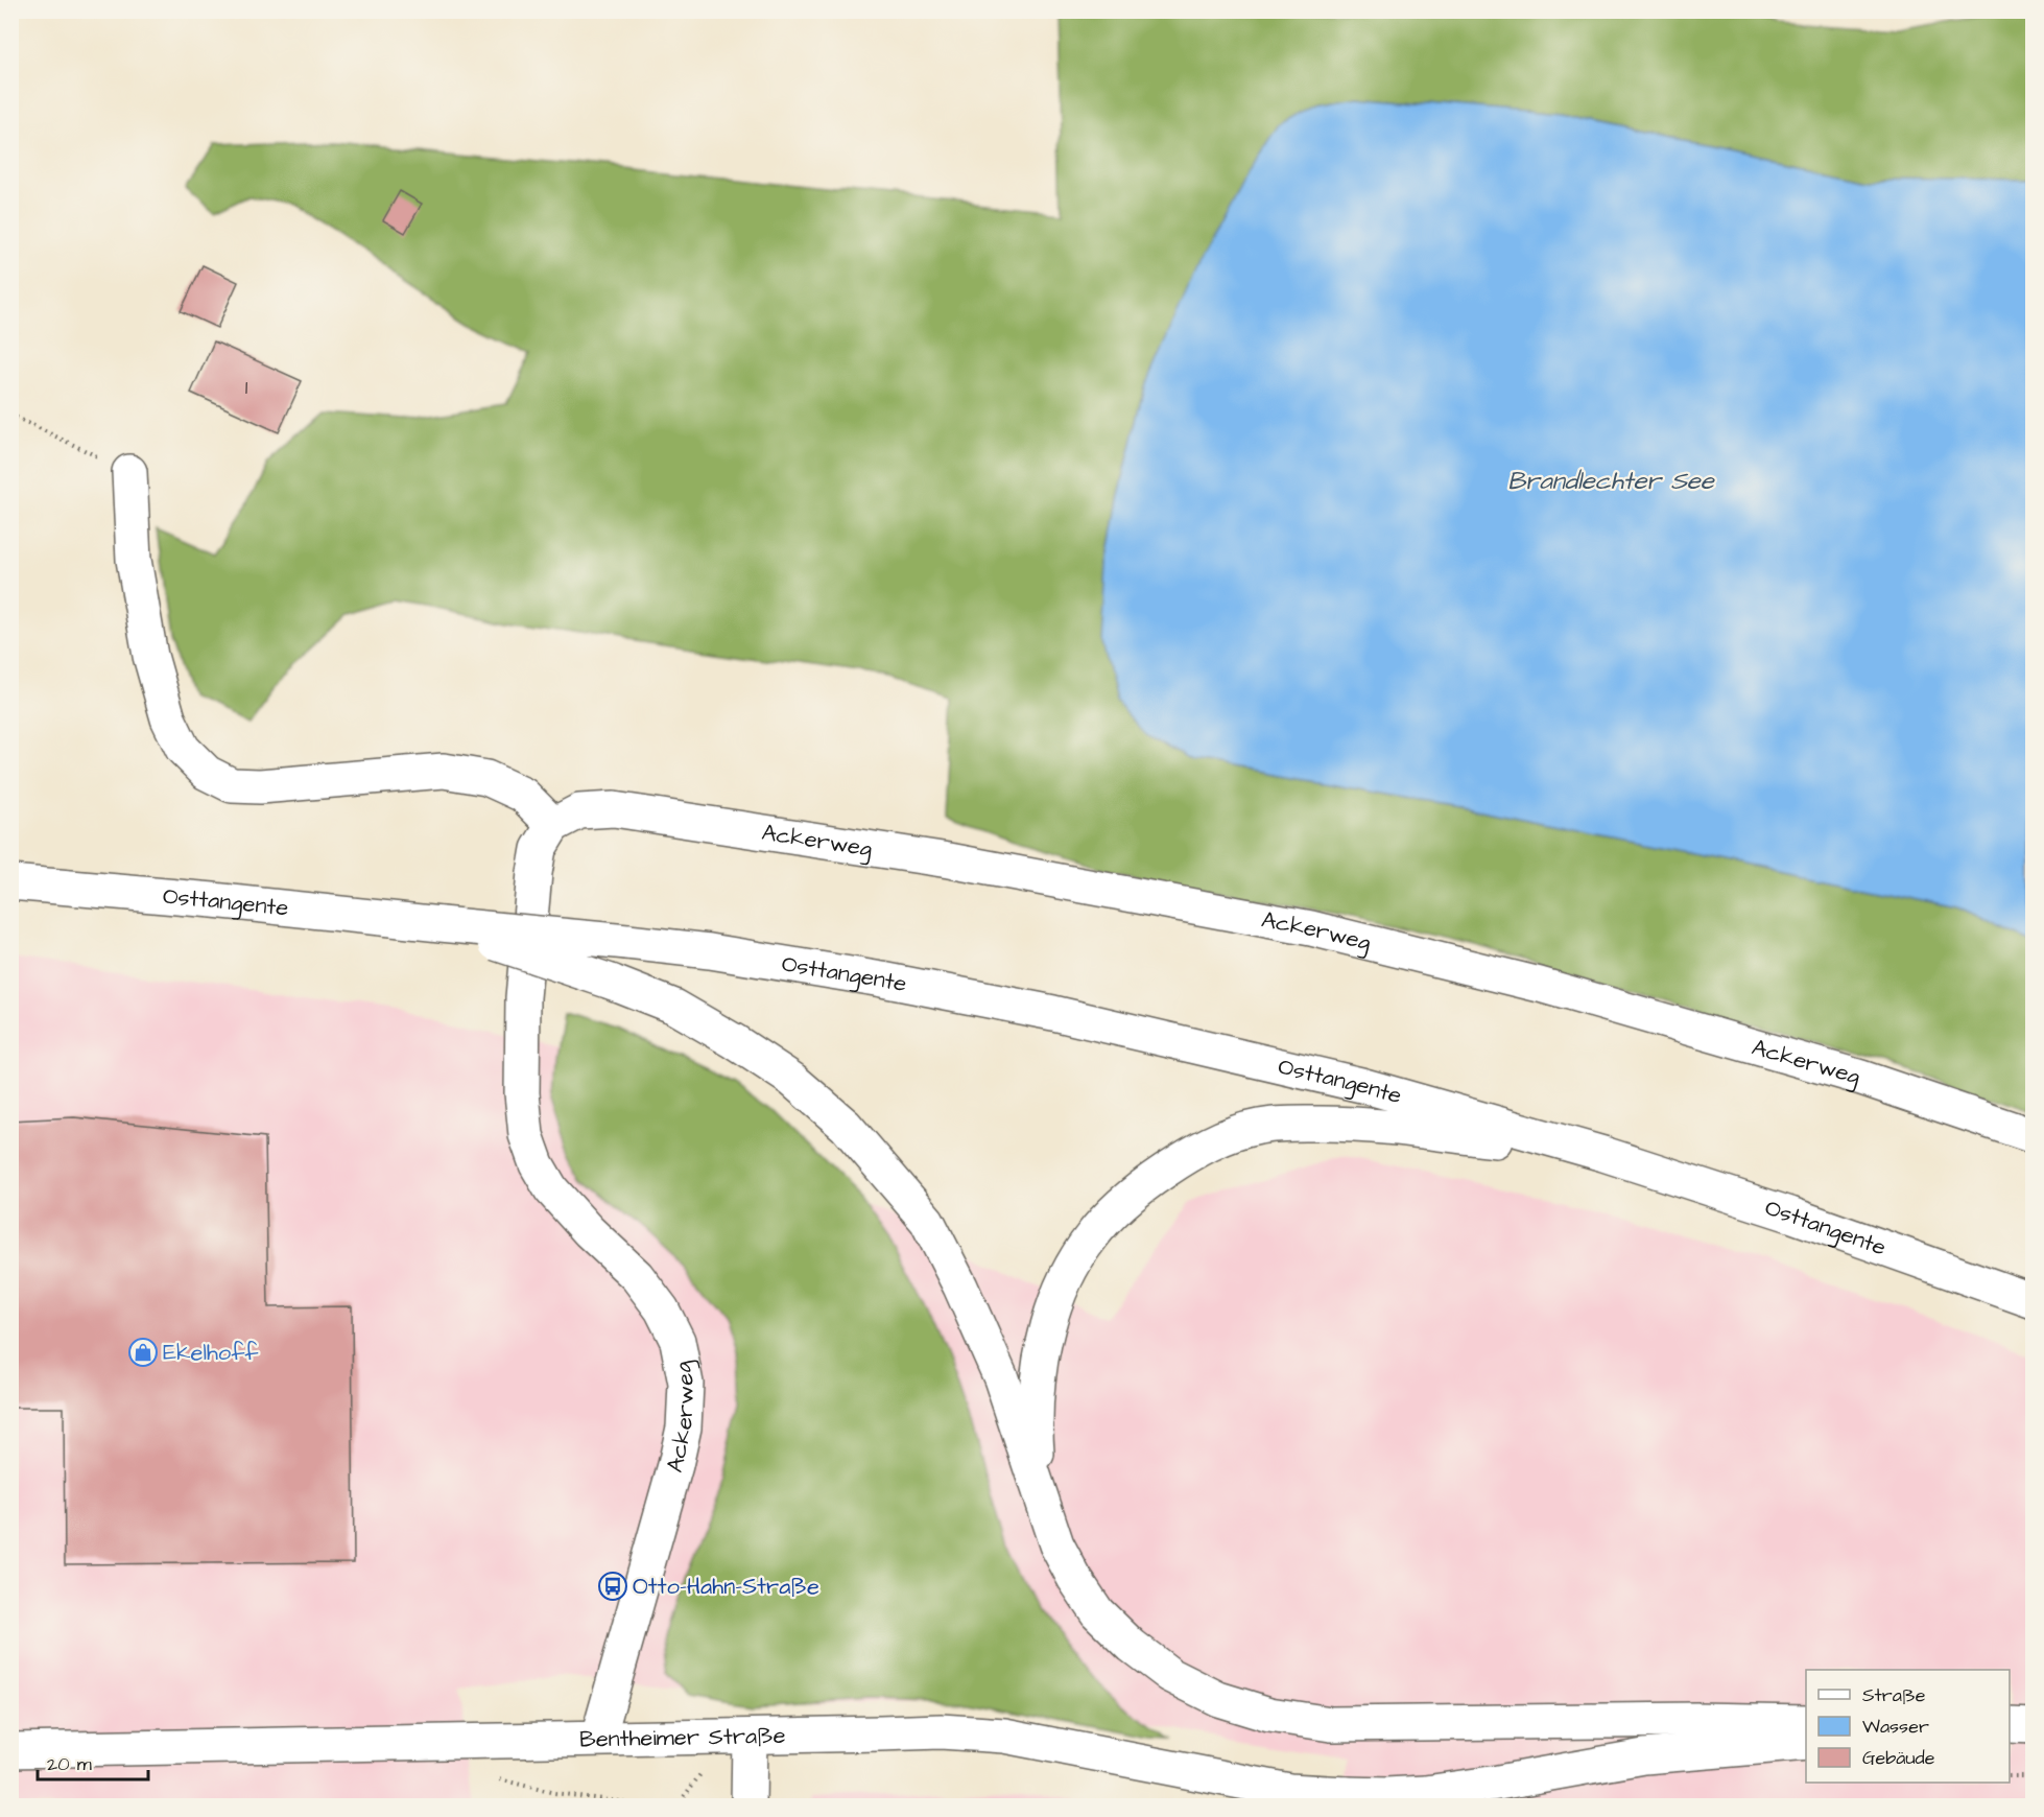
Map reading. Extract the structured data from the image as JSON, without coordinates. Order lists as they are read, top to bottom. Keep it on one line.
{"streets":{"main road":["Ackerweg","Osttangente","Bentheimer Straße"]},"crossings":[["Ackerweg","Bentheimer Straße"]],"water":["Brandlechter See"],"places":{"shop":["Ekelhoff"],"bus stop":["Otto-Hahn-Straße"]},"house_numbers":["1"],"legend":["Straße","Wasser","Gebäude"],"scale_bar":"20 m"}
